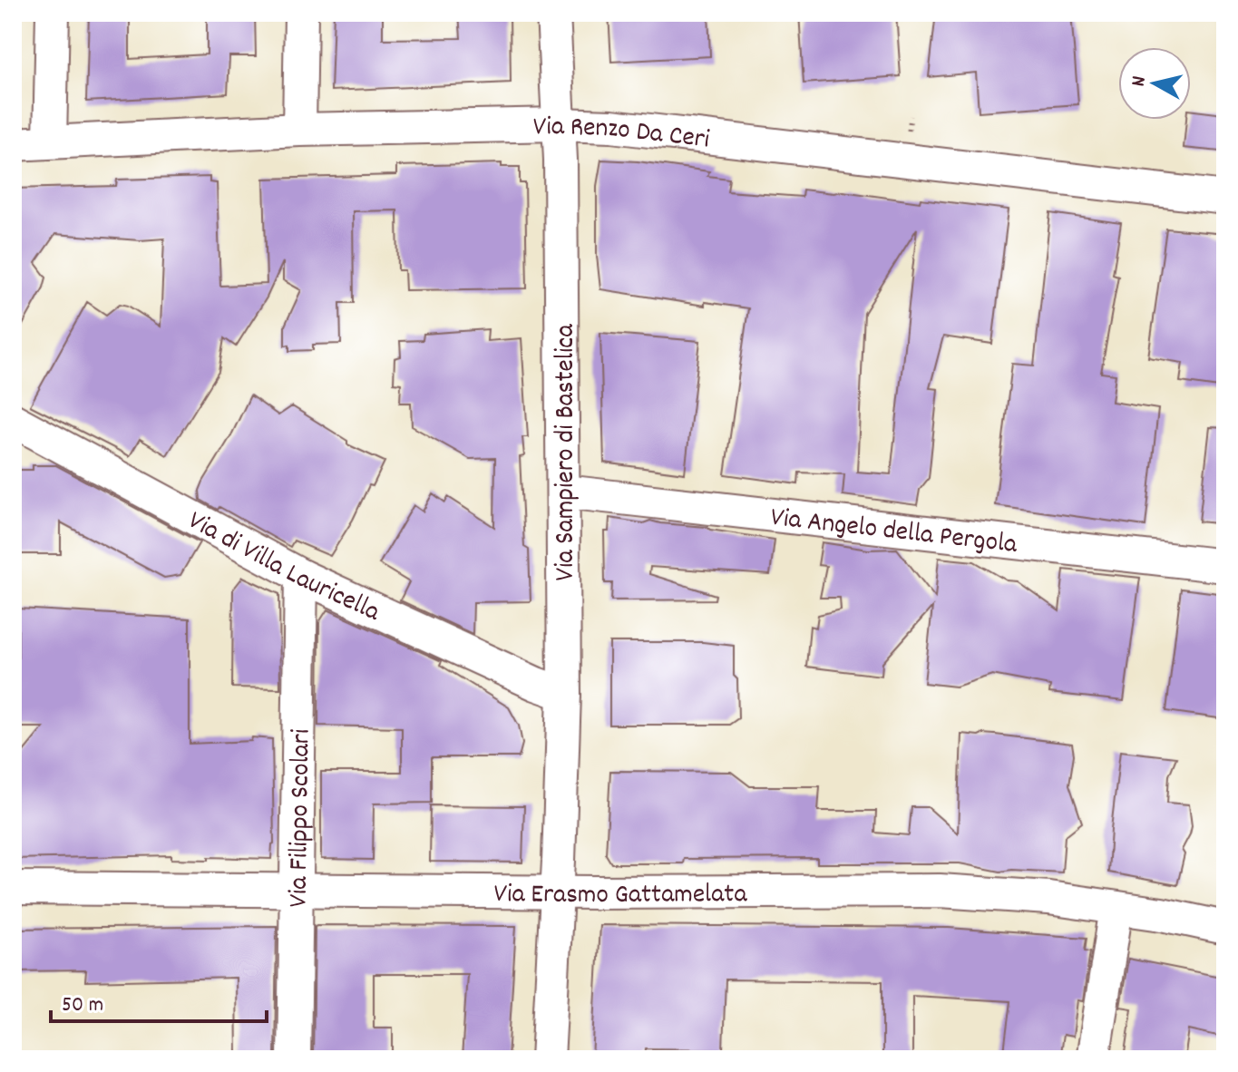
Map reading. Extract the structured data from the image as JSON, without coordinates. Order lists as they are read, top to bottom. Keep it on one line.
{"streets":{"street":["Via Renzo Da Ceri","Via Sampiero di Bastelica","Via Angelo della Pergola","Via di Villa Lauricella","Via Filippo Scolari","Via Erasmo Gattamelata"]},"crossings":[["Via Renzo Da Ceri","Via Sampiero di Bastelica"],["Via Sampiero di Bastelica","Via Angelo della Pergola"],["Via Sampiero di Bastelica","Via di Villa Lauricella"],["Via Sampiero di Bastelica","Via Erasmo Gattamelata"],["Via di Villa Lauricella","Via Filippo Scolari"],["Via Filippo Scolari","Via Erasmo Gattamelata"]],"scale_bar":"50 m","north":"left"}
